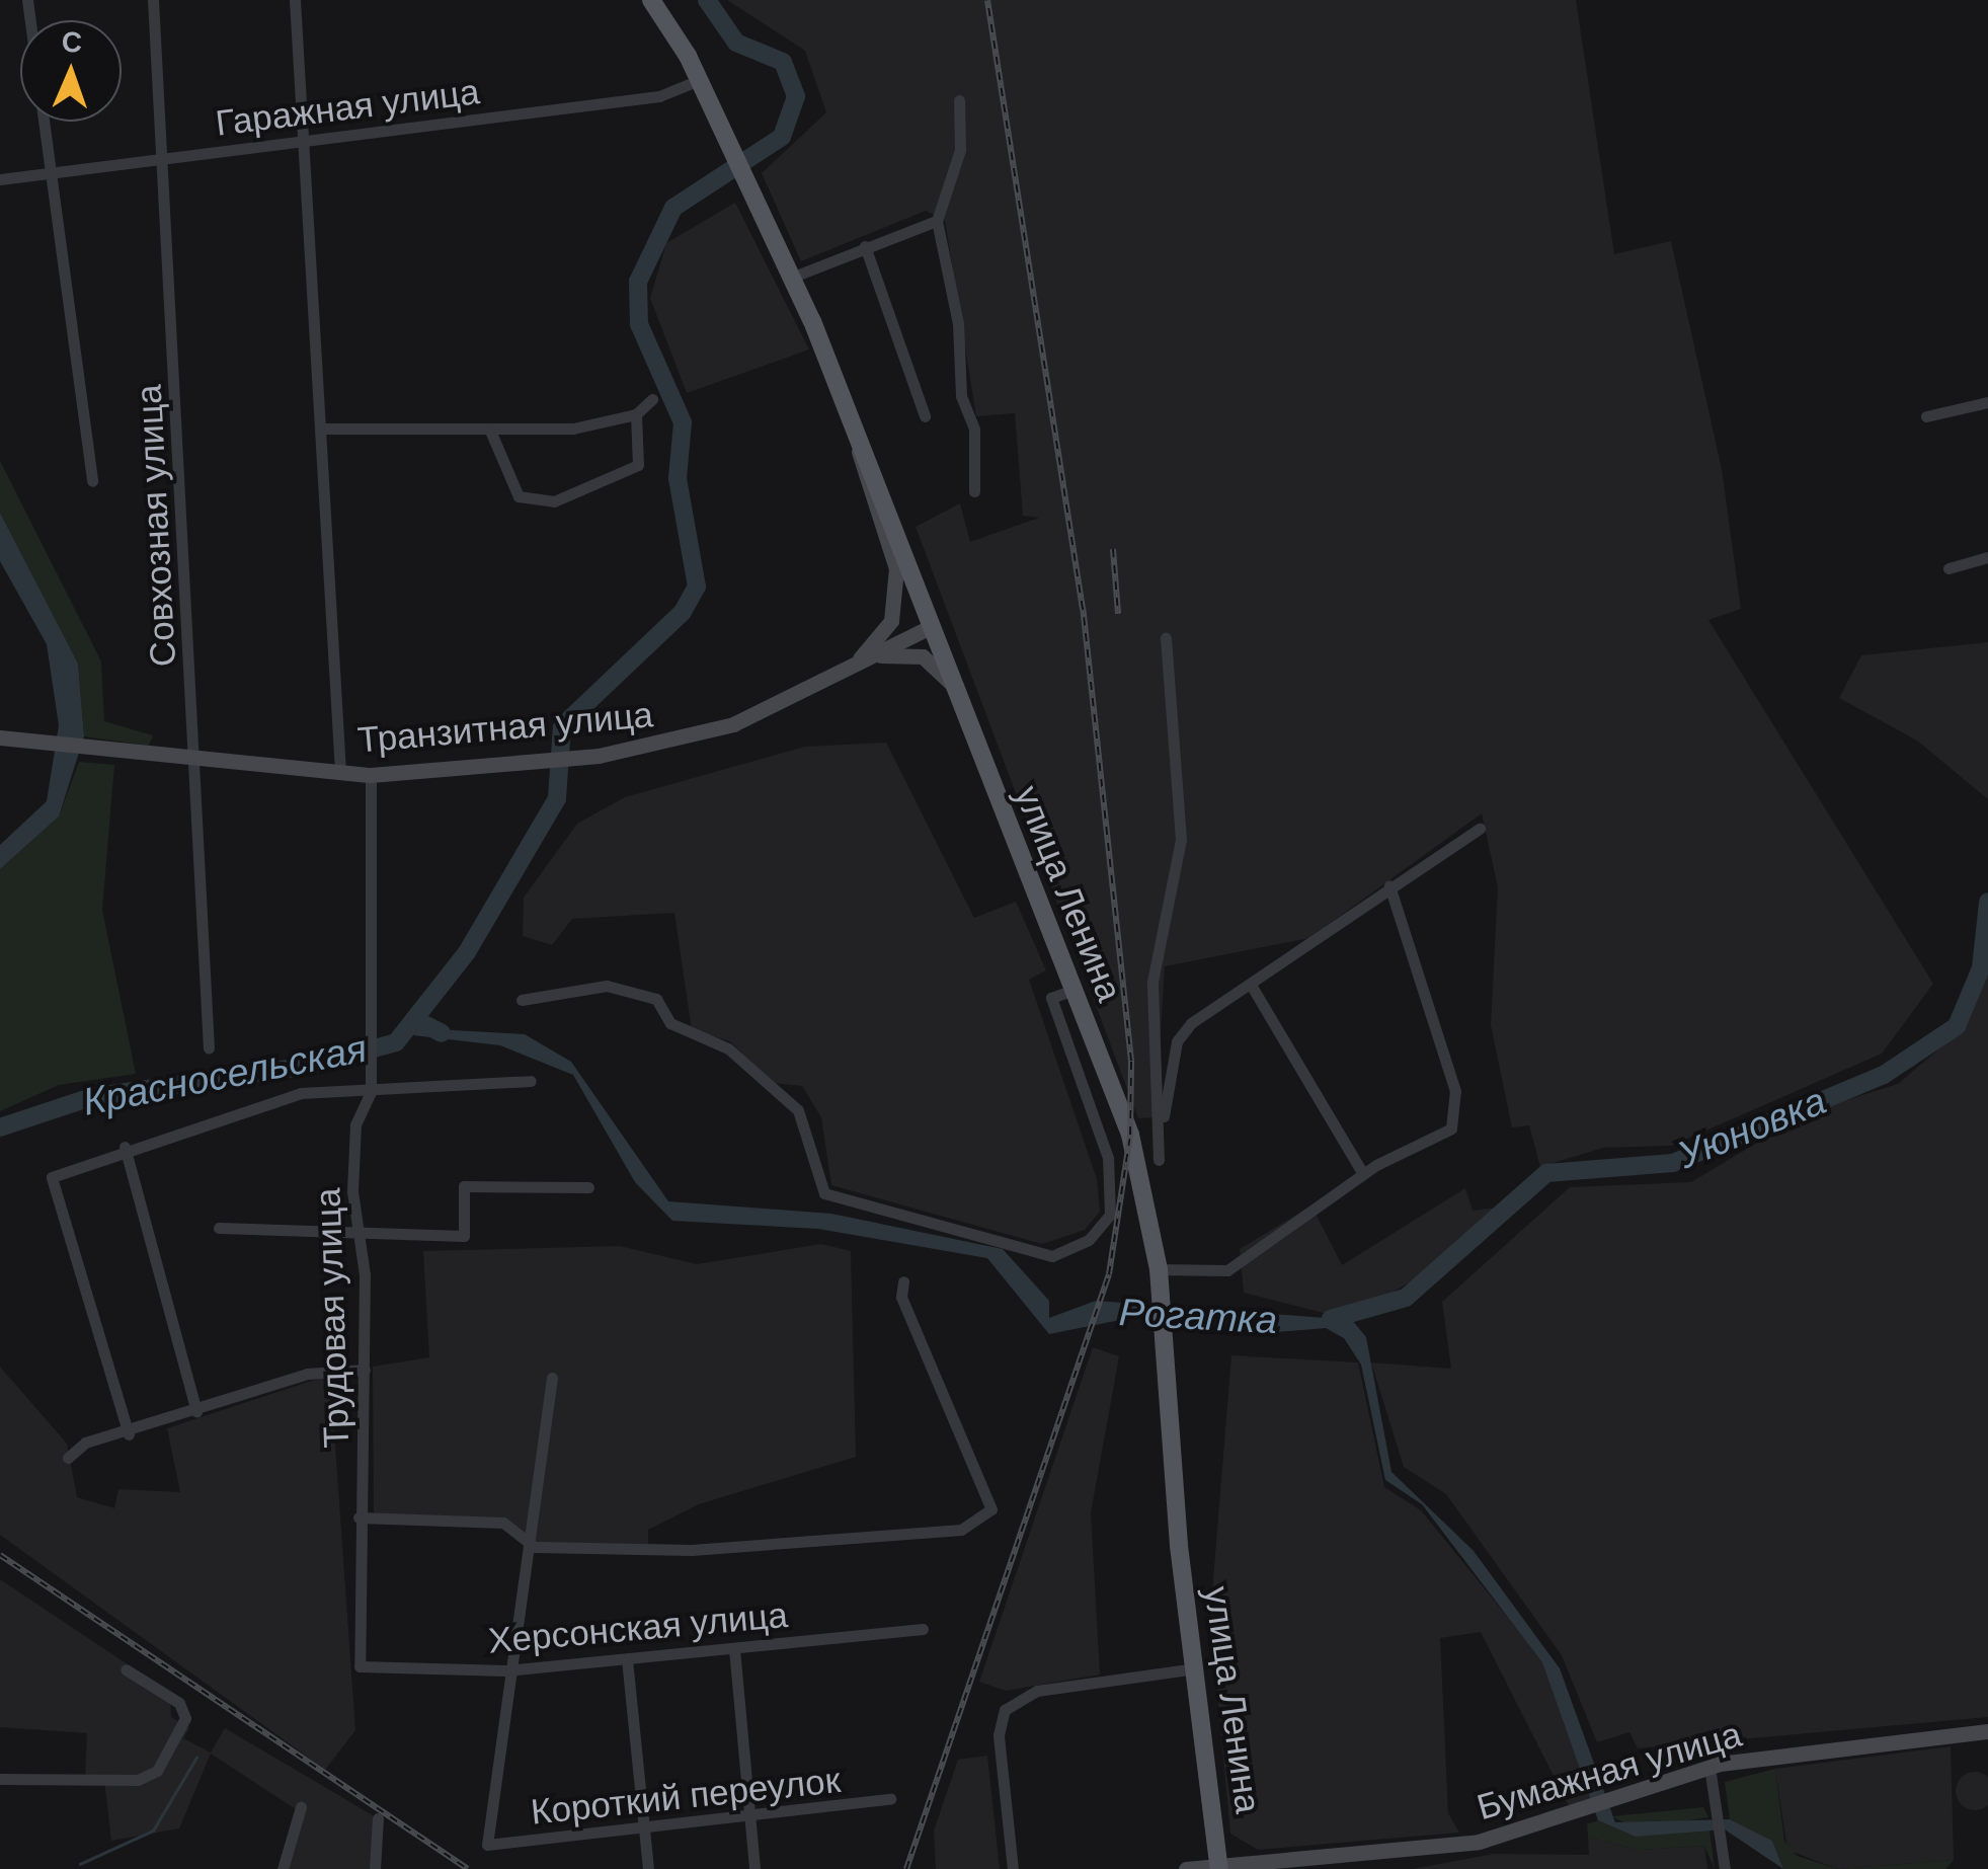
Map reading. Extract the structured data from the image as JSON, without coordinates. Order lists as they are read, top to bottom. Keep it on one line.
{"streets":{"main road":["Транзитная улица","улица Ленина","Бумажная улица"],"street":["Гаражная улица","Совхозная улица","Трудовая улица","Херсонская улица","Короткий переулок"]},"crossings":[["Гаражная улица","Совхозная улица"],["Гаражная улица","улица Ленина"],["Совхозная улица","Транзитная улица"],["Транзитная улица","улица Ленина"],["Транзитная улица","Трудовая улица"],["улица Ленина","Бумажная улица"],["Трудовая улица","Херсонская улица"],["Херсонская улица","Короткий переулок"]],"water":["Красносельская","Уюновка","Рогатка"],"north":"top"}
